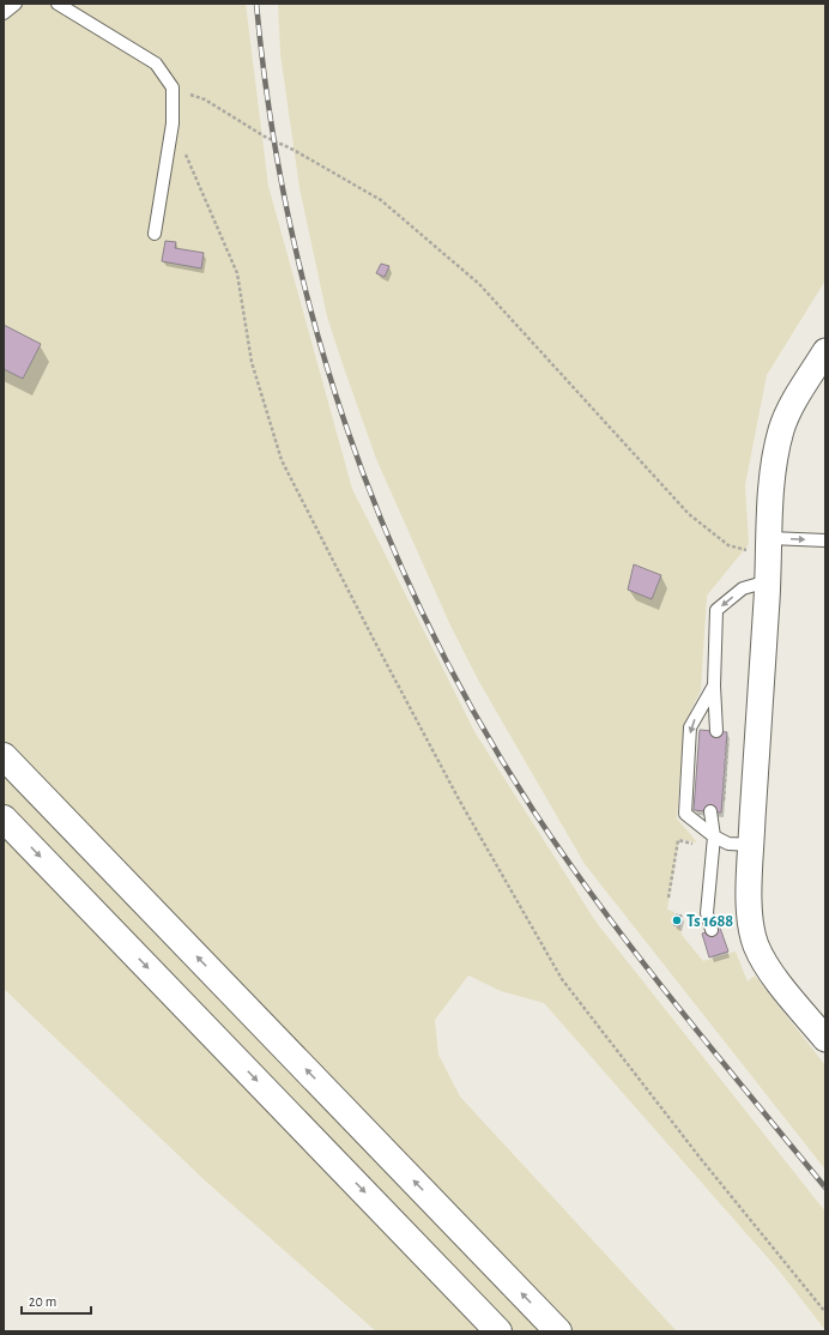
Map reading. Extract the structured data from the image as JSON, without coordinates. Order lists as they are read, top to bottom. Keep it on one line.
{"places":["Ts 1688"],"scale_bar":"20 m"}
